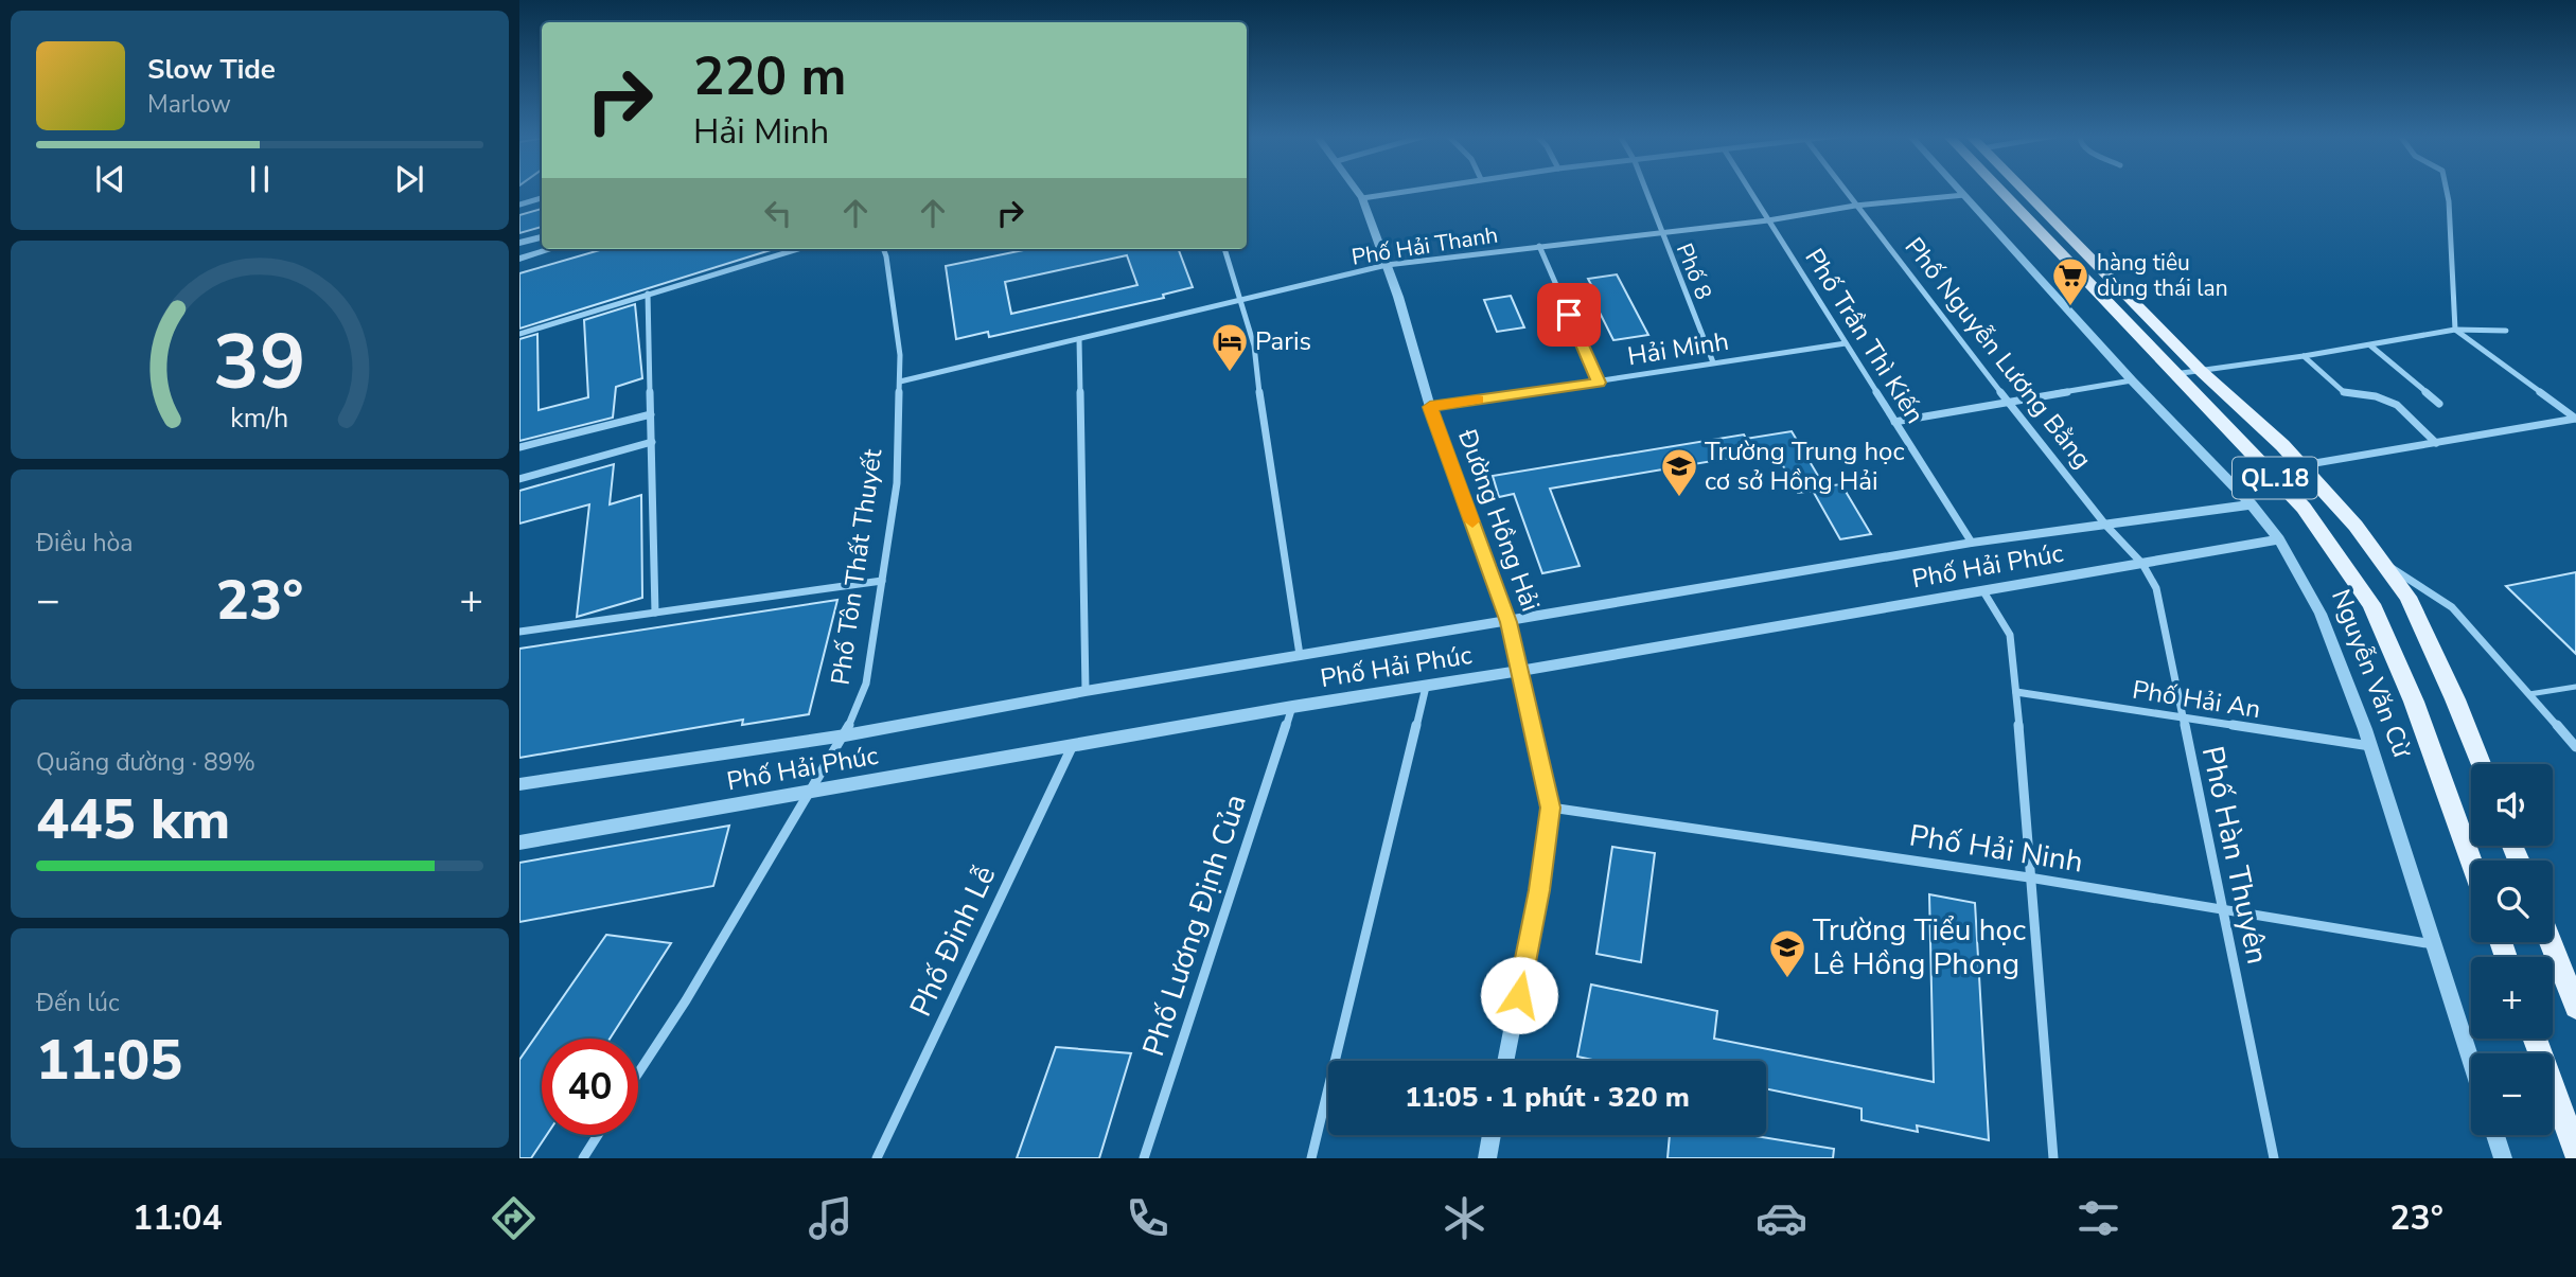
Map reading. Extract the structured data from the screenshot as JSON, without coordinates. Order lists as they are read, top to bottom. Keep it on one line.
{"streets":{"main road":["QL.18","Nguyễn Văn Cừ"],"street":["Phố Hải Thanh","Phố 8","Phố Trần Thì Kiến","Hải Minh","Phố Nguyễn Lương Bằng","Đường Hồng Hải","Phố Hải Phúc","Phố Tôn Thất Thuyết","Phố Hải An","Phố Hải Ninh","Phố Hàn Thuyên","Phố Lương Định Của","Phố Đinh Lễ"]},"crossings":[["Phố Hải Thanh","Phố 8"],["Phố Hải Thanh","Phố Trần Thì Kiến"],["Phố Hải Thanh","Phố Nguyễn Lương Bằng"],["Phố Hải Thanh","Đường Hồng Hải"],["Phố Hải Thanh","Phố Tôn Thất Thuyết"],["Phố Hải Thanh","Nguyễn Văn Cừ"],["Phố 8","Hải Minh"],["Phố Trần Thì Kiến","Hải Minh"],["Phố Trần Thì Kiến","Phố Hải Phúc"],["Hải Minh","Đường Hồng Hải"],["Phố Nguyễn Lương Bằng","Phố Hải Phúc"],["Phố Nguyễn Lương Bằng","Phố Hàn Thuyên"],["Đường Hồng Hải","Phố Hải Phúc"],["Đường Hồng Hải","Phố Hải Ninh"],["Phố Hải Phúc","Phố Tôn Thất Thuyết"],["Phố Hải Phúc","Nguyễn Văn Cừ"],["Phố Hải Phúc","Phố Hàn Thuyên"],["Phố Hải Phúc","Phố Lương Định Của"],["Phố Hải Phúc","Phố Đinh Lễ"],["Nguyễn Văn Cừ","Phố Hải An"],["Nguyễn Văn Cừ","Phố Hải Ninh"],["Phố Hải An","Phố Hàn Thuyên"],["Phố Hải Ninh","Phố Hàn Thuyên"]],"places":{"supermarket":["hàng tiêu dùng thái lan"],"hotel":["Paris"],"school or university":["Trường Trung học cơ sở Hồng Hải","Trường Tiểu học Lê Hồng Phong"]},"page":{"turn":["220 m","Hải Minh"],"song":["Slow Tide","Marlow"],"tile":["Điều hòa",["Quãng đường · 89%","445 km"],["Đến lúc","11:05"]],"heat":["−","23°","+"],"map_buttons":["+","−"],"limit":"40","trip":"11:05 · 1 phút · 320 m","tabs":["11:04","23°"],"gauge":["39","km/h"]}}
